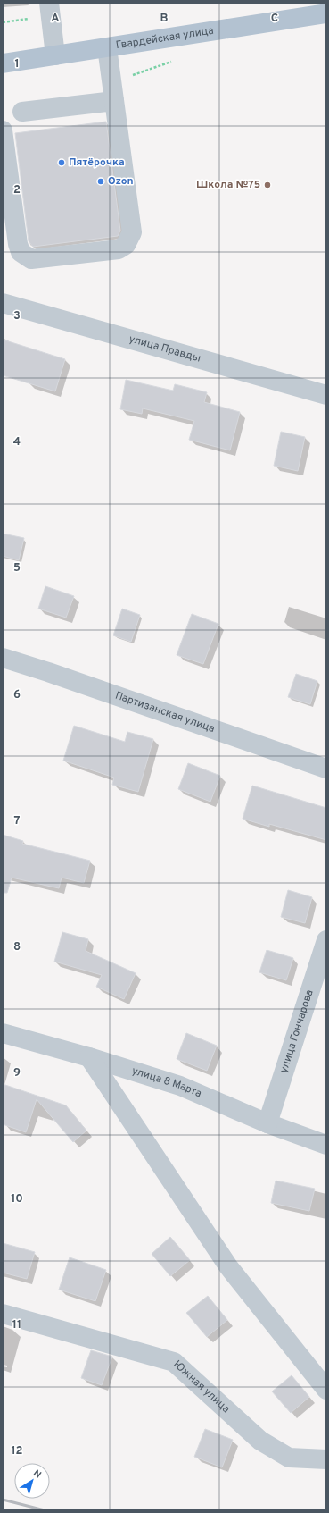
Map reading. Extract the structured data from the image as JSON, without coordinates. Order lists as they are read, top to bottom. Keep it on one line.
{"streets":{"main road":["Гвардейская улица"],"street":["улица Правды","Партизанская улица","улица Гончарова","улица 8 Марта","Южная улица"]},"crossings":[["улица Гончарова","улица 8 Марта"]],"places":["Пятёрочка","Ozon","Школа №75"],"north":"top right","grid":{"columns":["A","B","C"],"rows":["1","2","3","4","5","6","7","8","9","10","11","12"]}}
